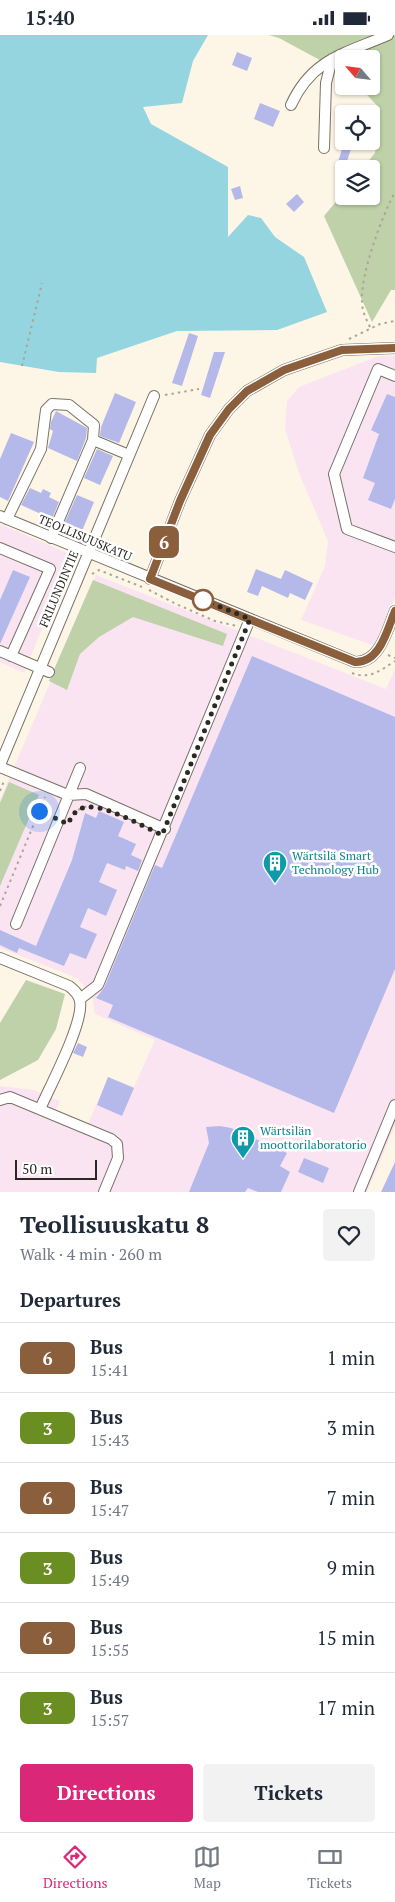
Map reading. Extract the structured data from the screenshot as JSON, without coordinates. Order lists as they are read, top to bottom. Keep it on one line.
{"streets":{"street":["TEOLLISUUSKATU","FRILUNDINTIE"]},"crossings":[["TEOLLISUUSKATU","FRILUNDINTIE"]],"places":{"building":["Wärtsilä Smart Technology Hub","Wärtsilän moottorilaboratorio"]},"lines":["bus line 6"],"scale_bar":"50 m","north":"top left","page":{"status":"15:40","on_map":"6","scale":"50 m","heading":[["Teollisuuskatu 8","Walk · 4 min · 260 m"],"Departures"],"list":[{"mark":"6","name":"Bus","note":"15:41","value":"1 min"},{"mark":"3","name":"Bus","note":"15:43","value":"3 min"},{"mark":"6","name":"Bus","note":"15:47","value":"7 min"},{"mark":"3","name":"Bus","note":"15:49","value":"9 min"},{"mark":"6","name":"Bus","note":"15:55","value":"15 min"},{"mark":"3","name":"Bus","note":"15:57","value":"17 min"}],"buttons":["Directions","Tickets"],"tabs":["Directions","Map","Tickets"]}}
